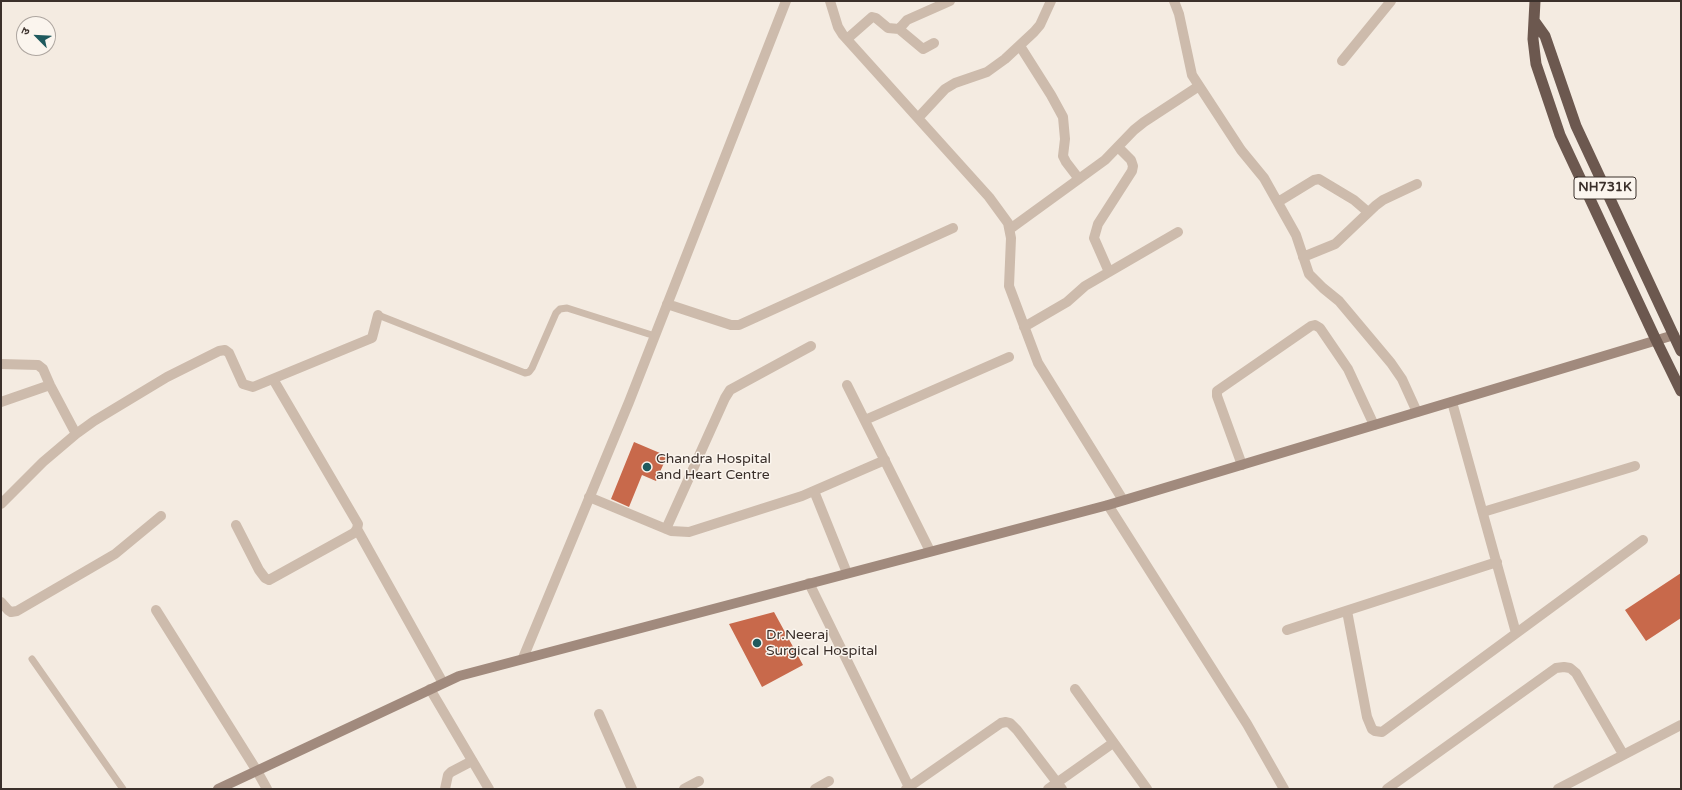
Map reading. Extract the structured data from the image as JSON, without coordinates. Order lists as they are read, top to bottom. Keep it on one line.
{"streets":{"highway":["NH731K"]},"places":["Chandra Hospital and Heart Centre","Dr.Neeraj Surgical Hospital"],"north":"top left"}
